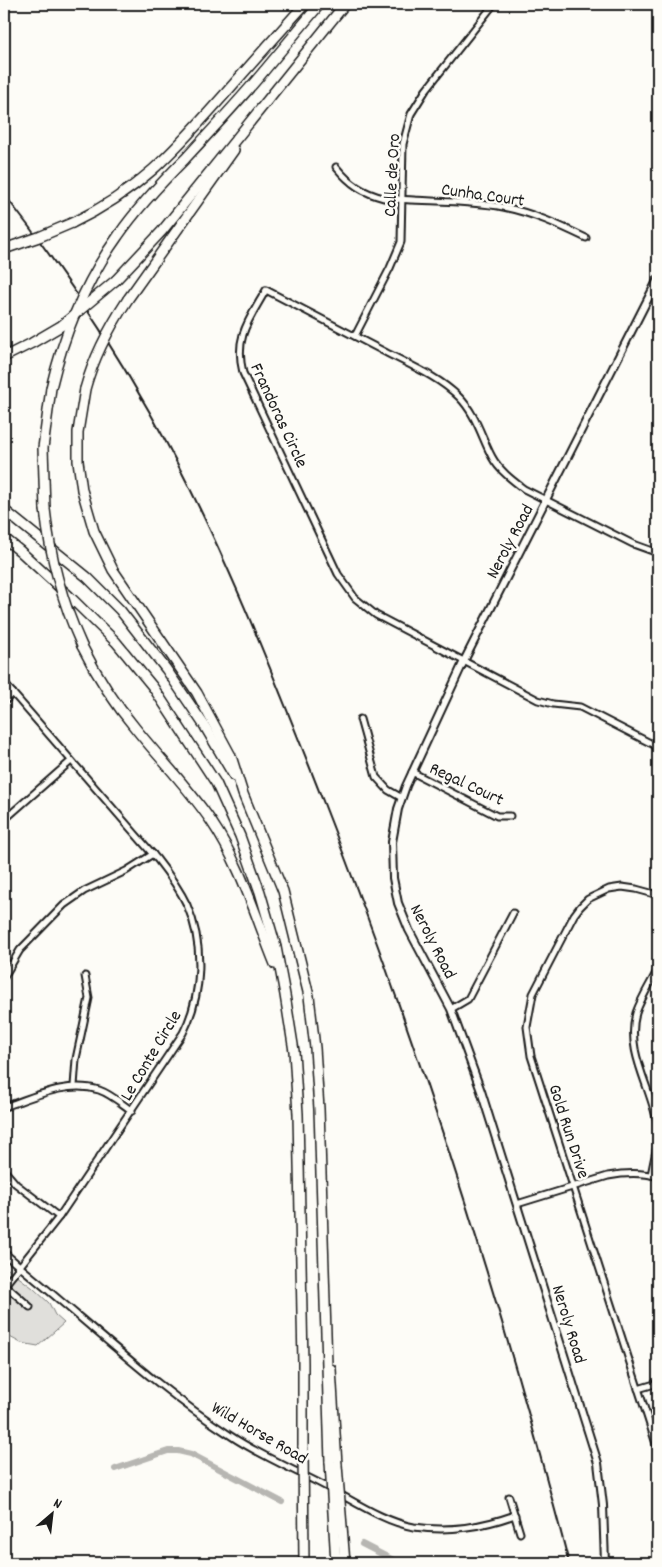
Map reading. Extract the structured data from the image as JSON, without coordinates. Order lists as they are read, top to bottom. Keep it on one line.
{"streets":{"street":["Calle de Oro","Cunha Court","Frandoras Circle","Neroly Road","Regal Court","Le Conte Circle","Gold Run Drive","Wild Horse Road"]},"crossings":[["Calle de Oro","Cunha Court"],["Calle de Oro","Frandoras Circle"],["Frandoras Circle","Neroly Road"],["Neroly Road","Regal Court"],["Le Conte Circle","Wild Horse Road"]],"north":"top right"}
